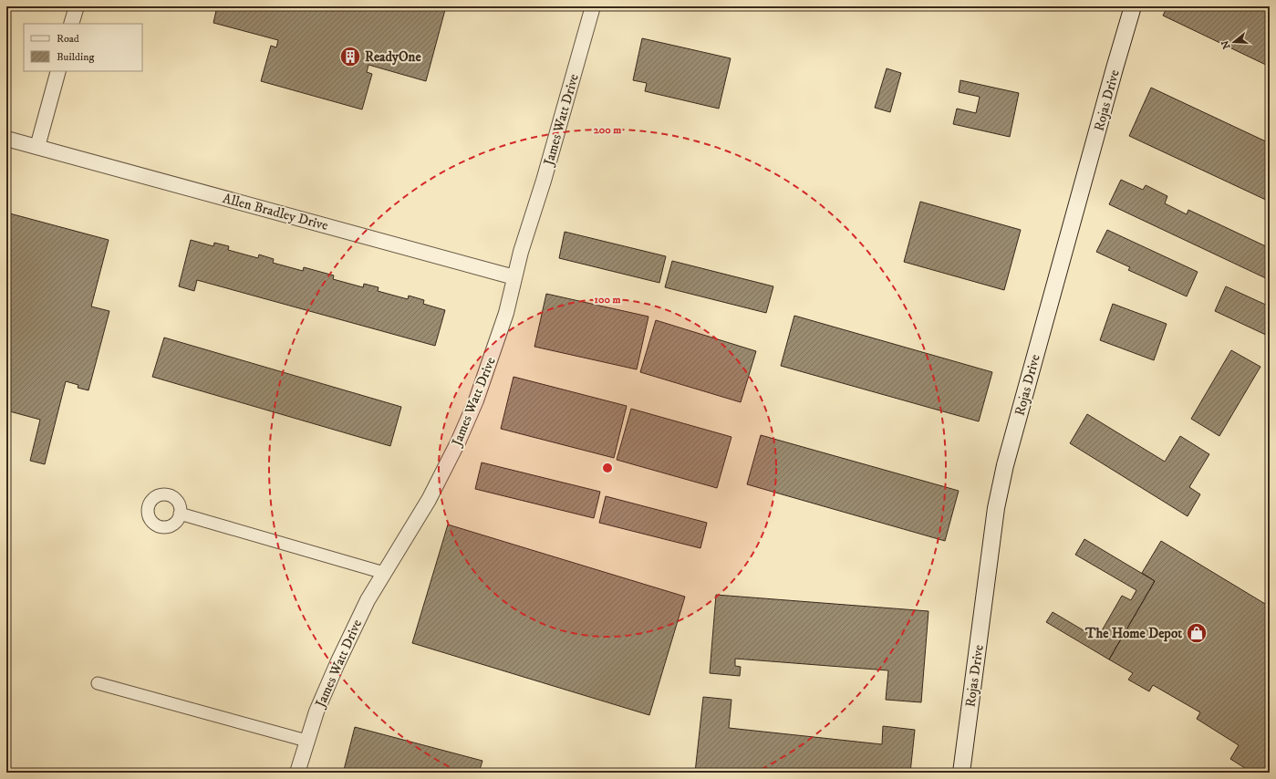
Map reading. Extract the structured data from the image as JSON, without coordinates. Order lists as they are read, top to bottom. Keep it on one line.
{"streets":{"main road":["Rojas Drive"],"street":["James Watt Drive","Allen Bradley Drive"]},"crossings":[["James Watt Drive","Allen Bradley Drive"]],"places":{"building":["ReadyOne"],"shop":["The Home Depot"]},"legend":["Road","Building"],"north":"left","rings":["200 m","100 m"]}
